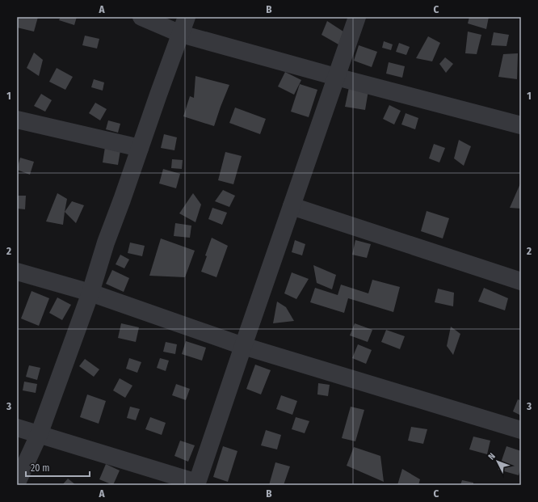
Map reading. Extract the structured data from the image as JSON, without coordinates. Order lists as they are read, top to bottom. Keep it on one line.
{"scale_bar":"20 m","north":"top left","grid":{"columns":["A","B","C"],"rows":["1","2","3"]}}
